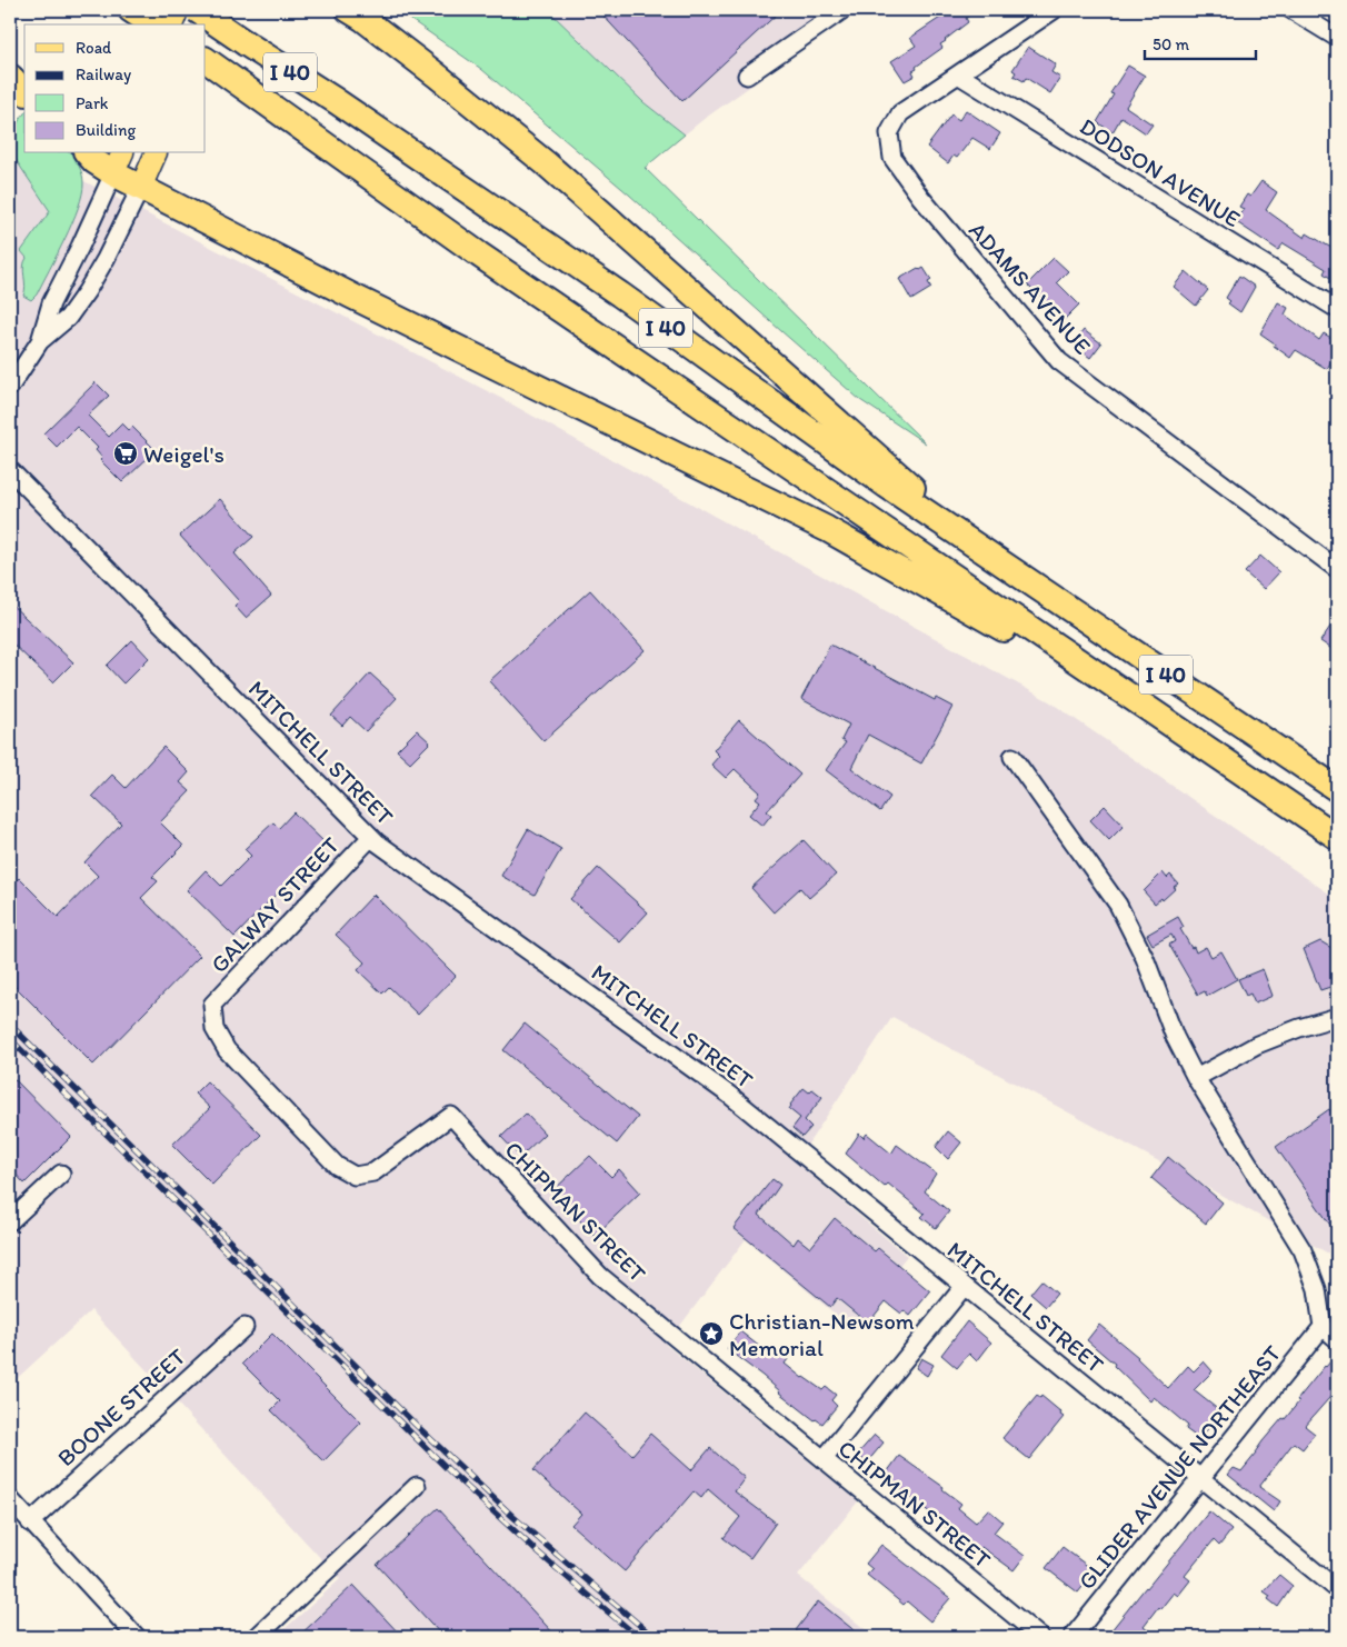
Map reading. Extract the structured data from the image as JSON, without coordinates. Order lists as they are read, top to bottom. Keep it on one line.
{"streets":{"highway":["I 40"],"street":["DODSON AVENUE","ADAMS AVENUE","MITCHELL STREET","GALWAY STREET","CHIPMAN STREET","BOONE STREET","GLIDER AVENUE NORTHEAST"]},"crossings":[["DODSON AVENUE","ADAMS AVENUE"],["MITCHELL STREET","GALWAY STREET"],["MITCHELL STREET","GLIDER AVENUE NORTHEAST"],["GALWAY STREET","CHIPMAN STREET"]],"places":{"supermarket":["Weigel's"],"place":["Christian-Newsom Memorial"]},"legend":["Road","Railway","Park","Building"],"scale_bar":"50 m"}
